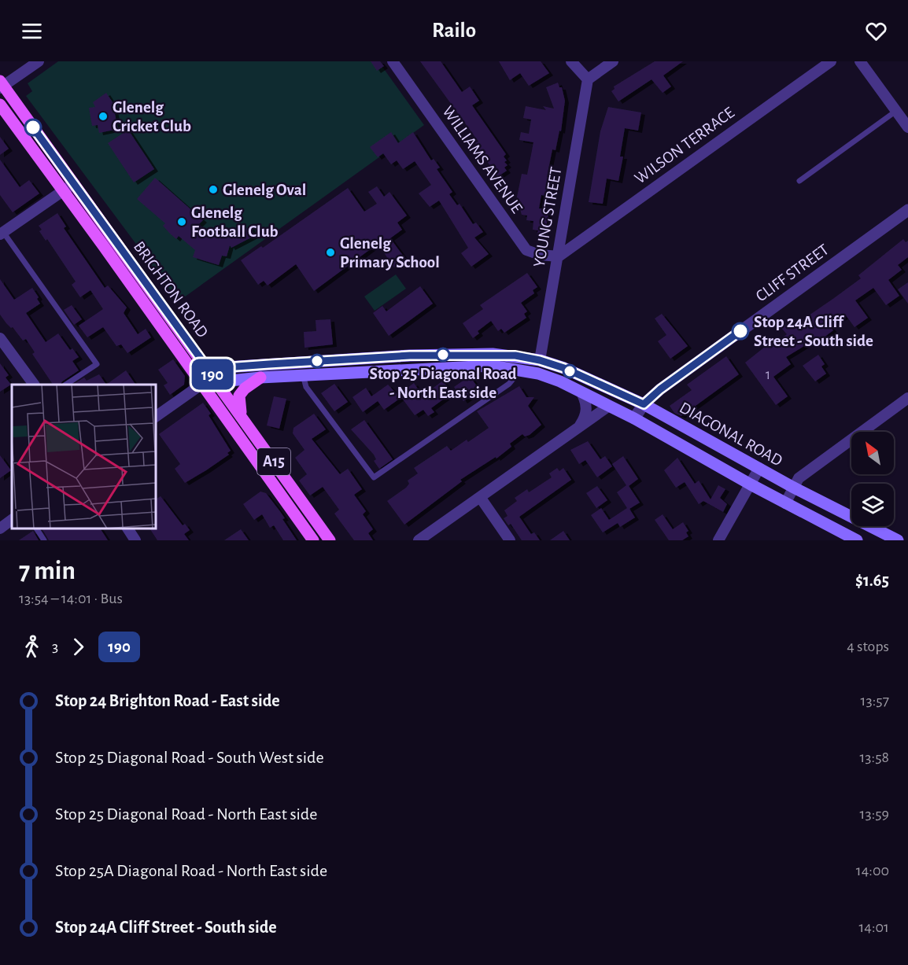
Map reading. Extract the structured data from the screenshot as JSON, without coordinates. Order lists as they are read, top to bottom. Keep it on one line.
{"streets":{"main road":["BRIGHTON ROAD","DIAGONAL ROAD","A15"],"street":["WILSON TERRACE","WILLIAMS AVENUE","YOUNG STREET","CLIFF STREET"]},"crossings":[["WILSON TERRACE","WILLIAMS AVENUE"],["WILSON TERRACE","YOUNG STREET"],["WILLIAMS AVENUE","YOUNG STREET"],["YOUNG STREET","DIAGONAL ROAD"],["CLIFF STREET","DIAGONAL ROAD"],["BRIGHTON ROAD","DIAGONAL ROAD"]],"places":["Glenelg Cricket Club","Glenelg Oval","Glenelg Football Club","Glenelg Primary School","Stop 24A Cliff Street - South side","Stop 25 Diagonal Road - North East side"],"lines":["bus line 190"],"house_numbers":["1"],"north":"top left","page":{"header":"Railo","on_map":"190","heading":["7 min","13:54 – 14:01 · Bus","$1.65"],"legs":["3","190","4 stops"],"list":[{"name":"Stop 24 Brighton Road - East side","value":"13:57"},{"name":"Stop 25 Diagonal Road - South West side","value":"13:58"},{"name":"Stop 25 Diagonal Road - North East side","value":"13:59"},{"name":"Stop 25A Diagonal Road - North East side","value":"14:00"},{"name":"Stop 24A Cliff Street - South side","value":"14:01"}]}}
